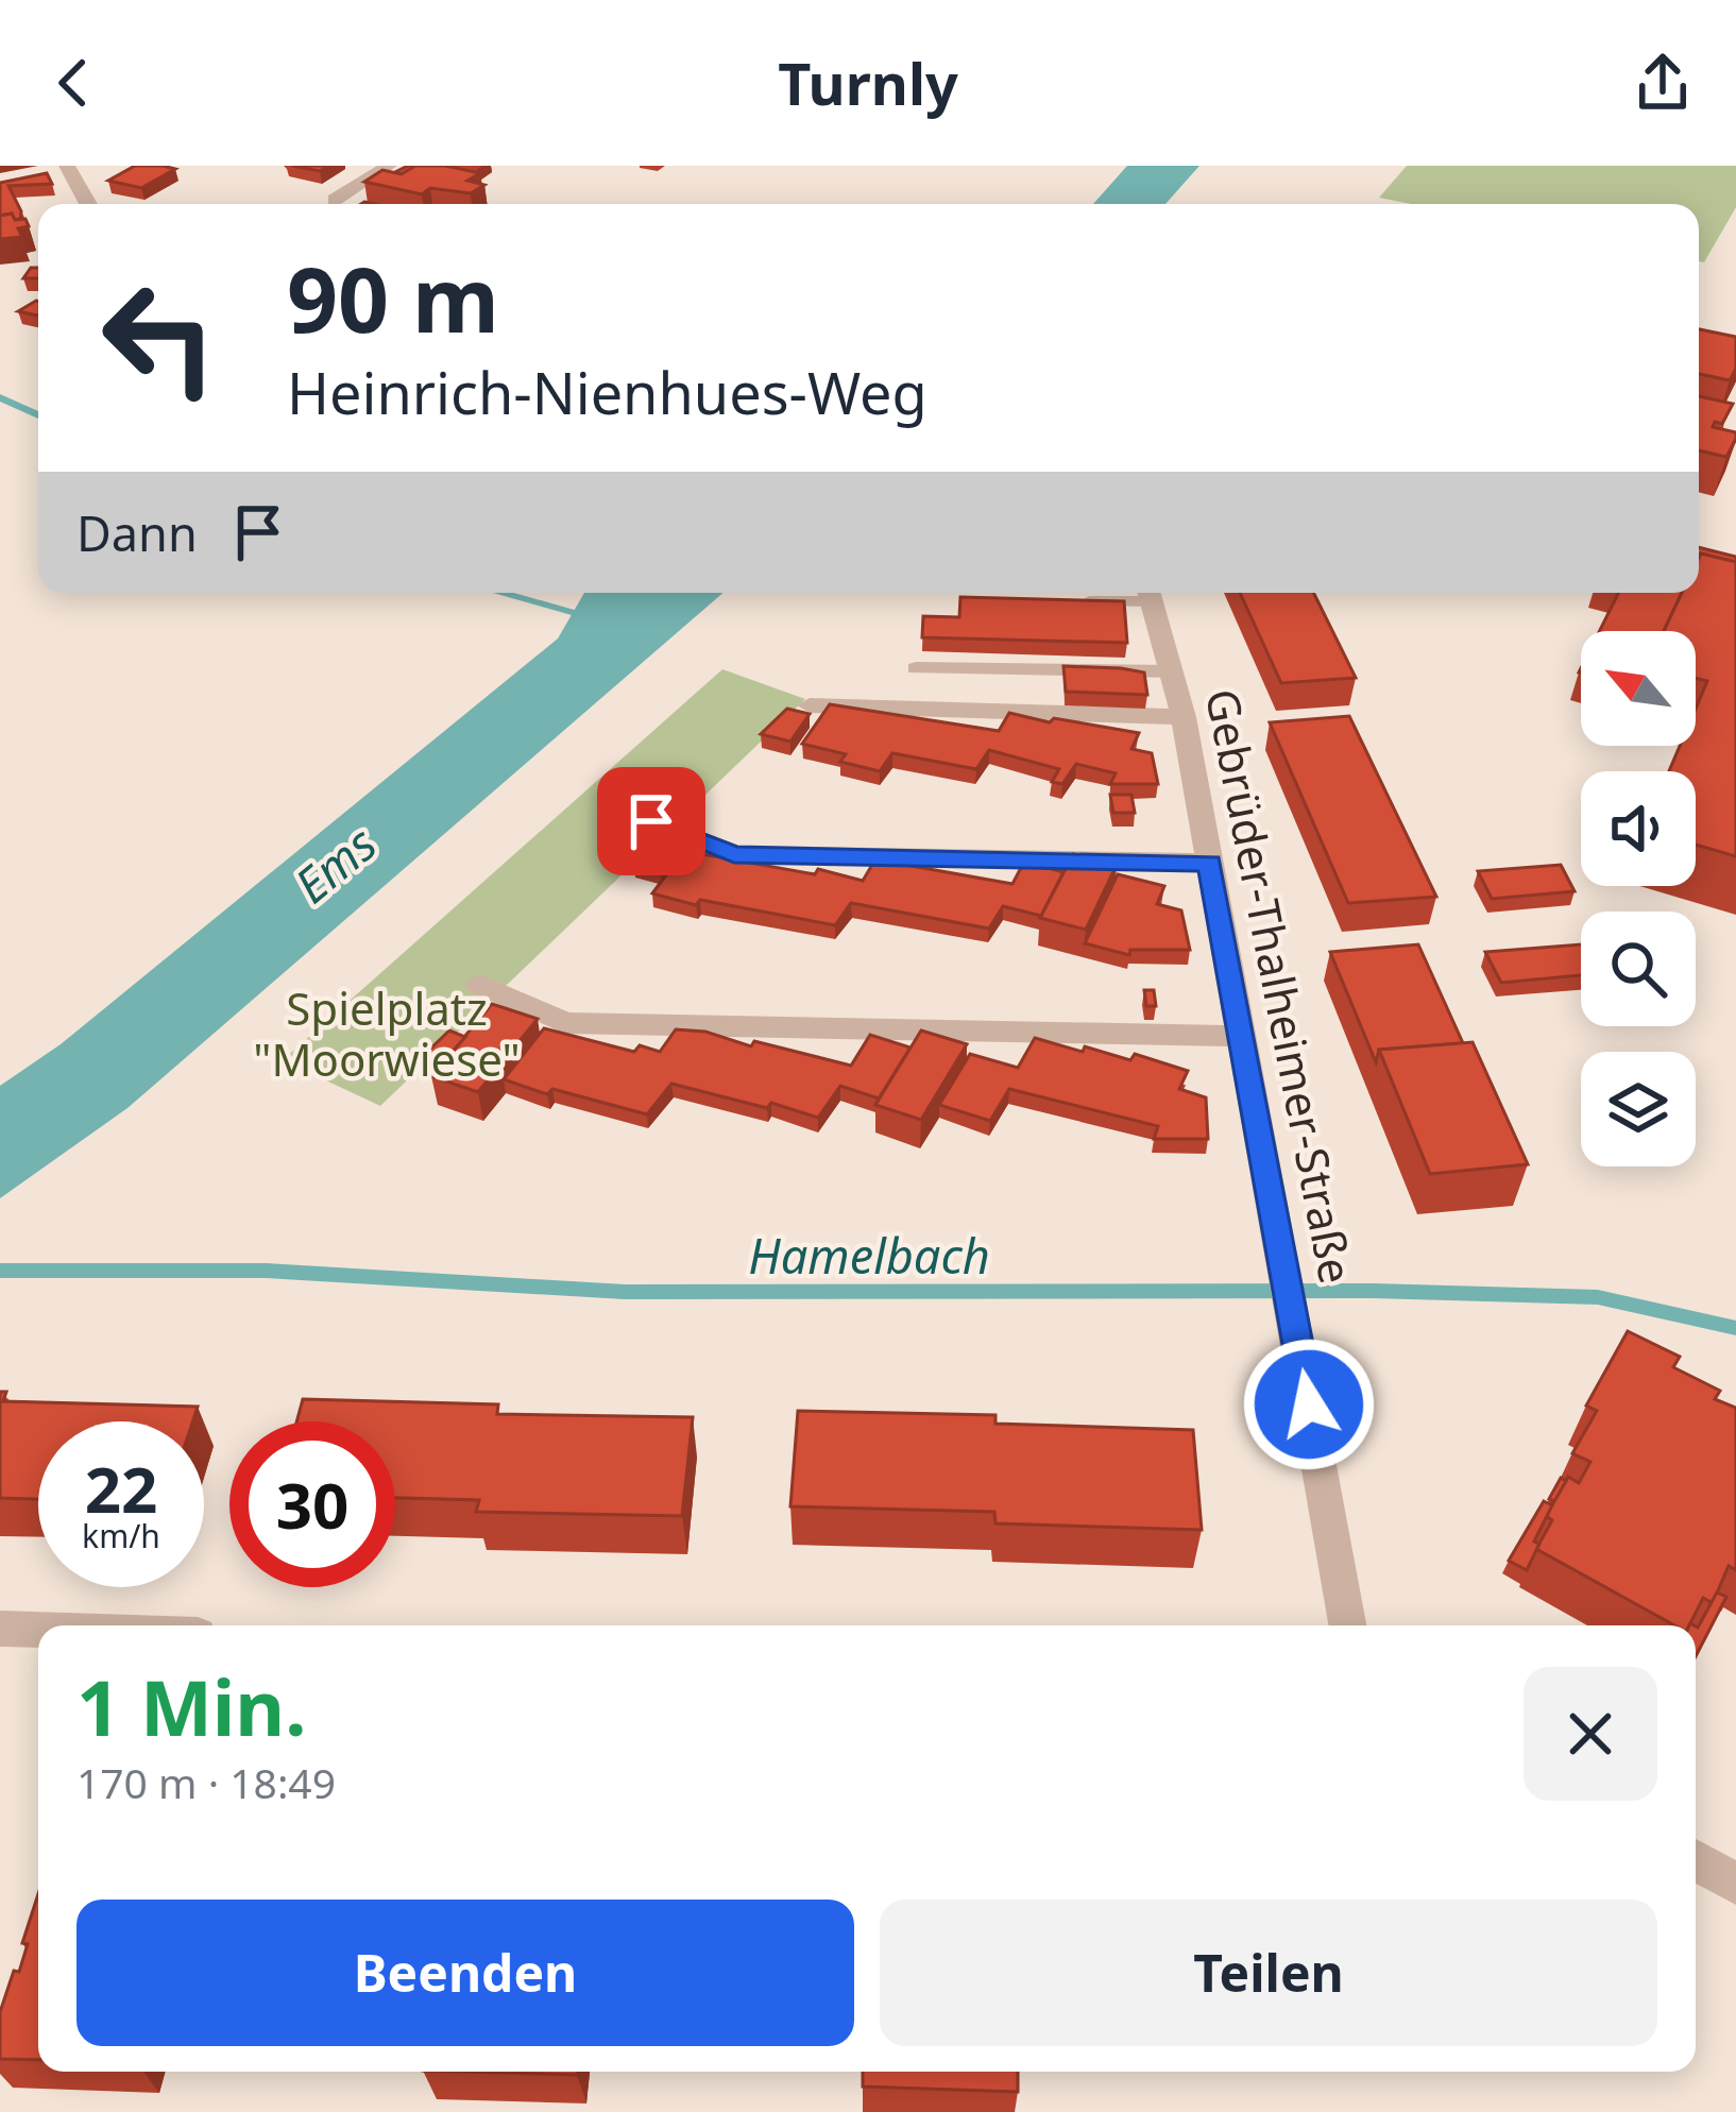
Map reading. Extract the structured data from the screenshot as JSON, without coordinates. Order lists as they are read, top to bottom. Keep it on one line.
{"streets":{"street":["Gebrüder-Thalheimer-Straße"]},"water":["Ems","Hamelbach"],"parks":["Spielplatz \"Moorwiese\""],"north":"top left","page":{"header":"Turnly","turn":["90 m","Heinrich-Nienhues-Weg"],"then":"Dann","speed":"22 km/h","limit":"30","heading":["1 Min.","170 m · 18:49"],"buttons":["Beenden","Teilen"]}}
